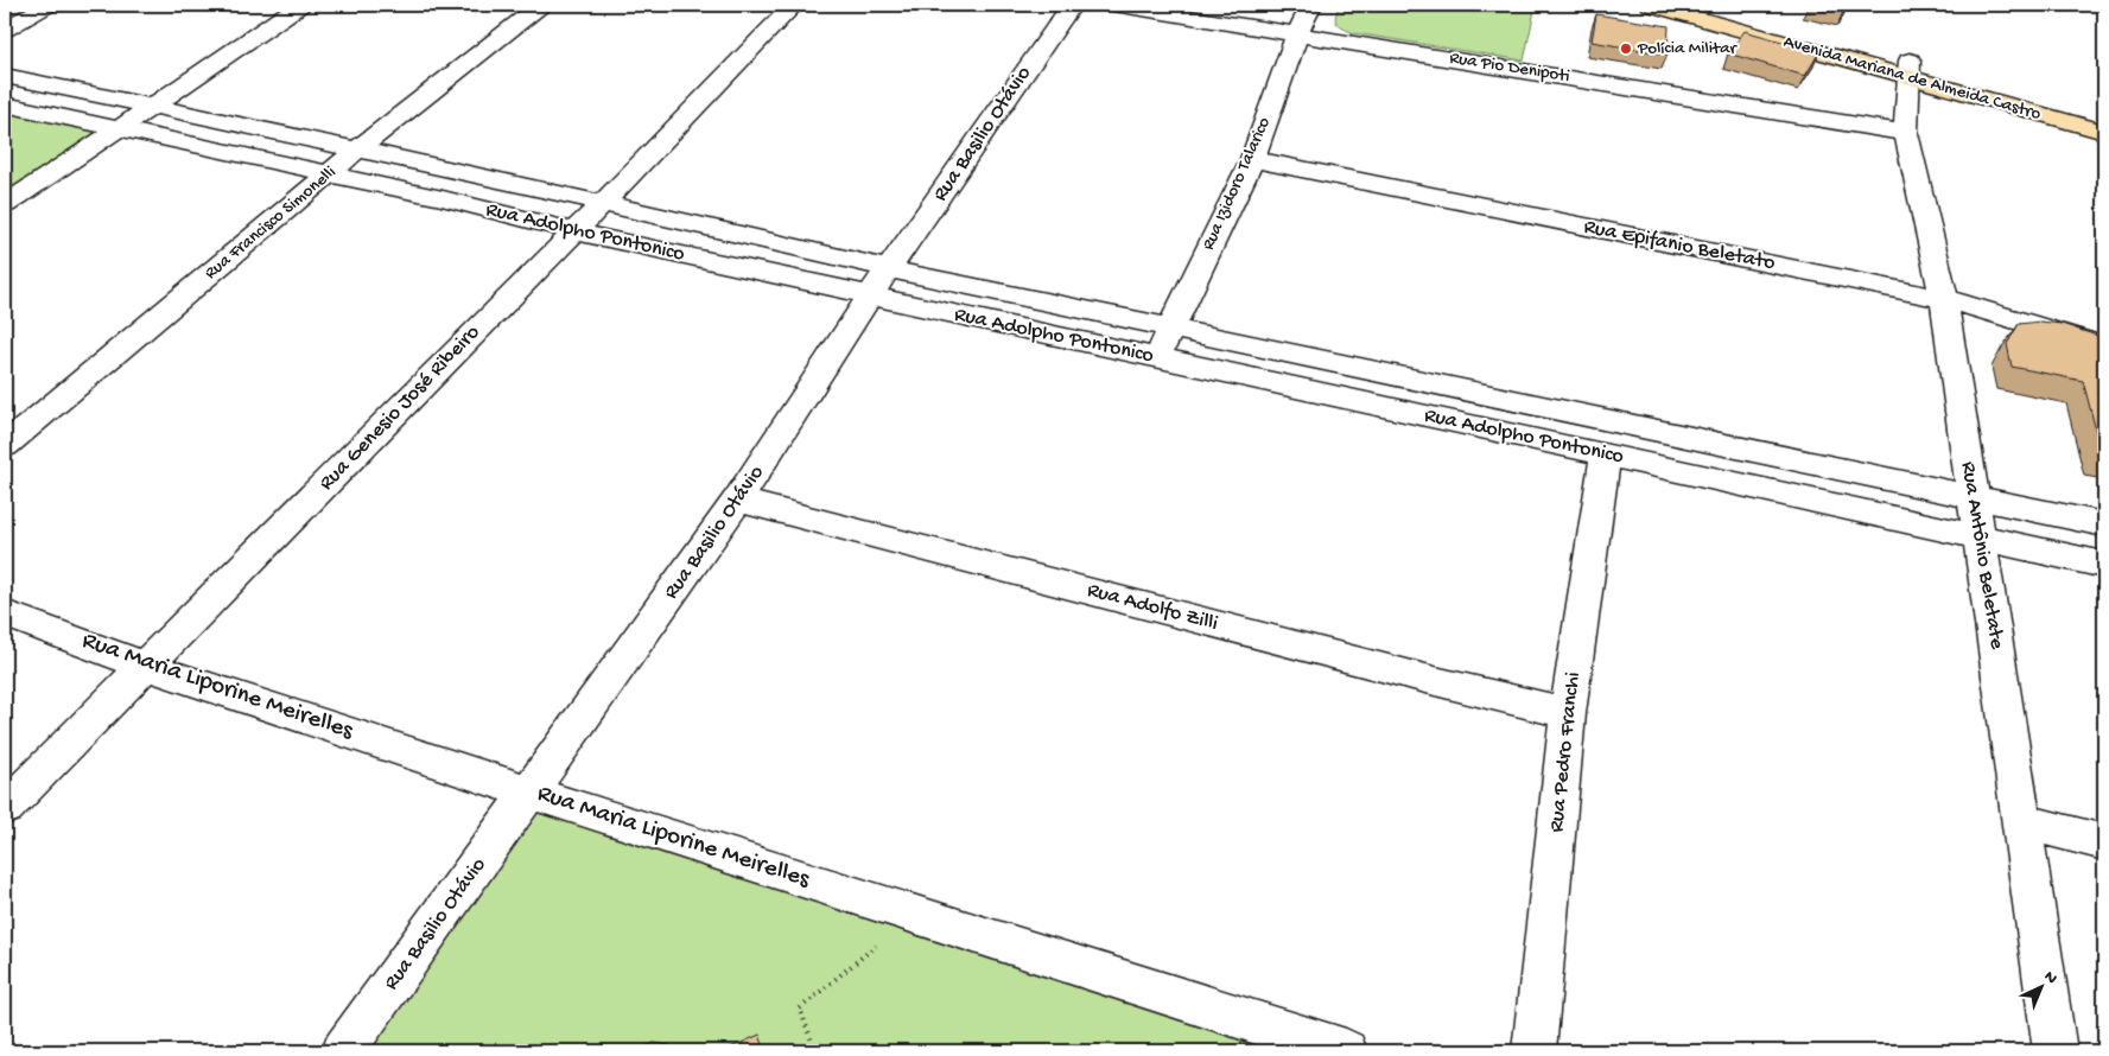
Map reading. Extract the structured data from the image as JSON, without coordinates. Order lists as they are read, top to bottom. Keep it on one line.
{"streets":{"main road":["Avenida Mariana de Almeida Castro"],"street":["Rua Pio Denipoti","Rua Basilio Otávio","Rua Izidoro Talarico","Rua Francisco Simonelli","Rua Adolpho Pontonico","Rua Epifanio Beletato","Rua Genesio José Ribeiro","Rua Antônio Beletate","Rua Adolfo Zilli","Rua Maria Liporine Meirelles","Rua Pedro Franchi"]},"crossings":[["Rua Pio Denipoti","Rua Izidoro Talarico"],["Rua Pio Denipoti","Rua Antônio Beletate"],["Avenida Mariana de Almeida Castro","Rua Antônio Beletate"],["Rua Basilio Otávio","Rua Adolpho Pontonico"],["Rua Basilio Otávio","Rua Adolfo Zilli"],["Rua Basilio Otávio","Rua Maria Liporine Meirelles"],["Rua Izidoro Talarico","Rua Adolpho Pontonico"],["Rua Izidoro Talarico","Rua Epifanio Beletato"],["Rua Francisco Simonelli","Rua Adolpho Pontonico"],["Rua Adolpho Pontonico","Rua Genesio José Ribeiro"],["Rua Adolpho Pontonico","Rua Antônio Beletate"],["Rua Adolpho Pontonico","Rua Pedro Franchi"],["Rua Epifanio Beletato","Rua Antônio Beletate"],["Rua Genesio José Ribeiro","Rua Maria Liporine Meirelles"],["Rua Adolfo Zilli","Rua Pedro Franchi"]],"places":["Polícia Militar"],"north":"top right"}
